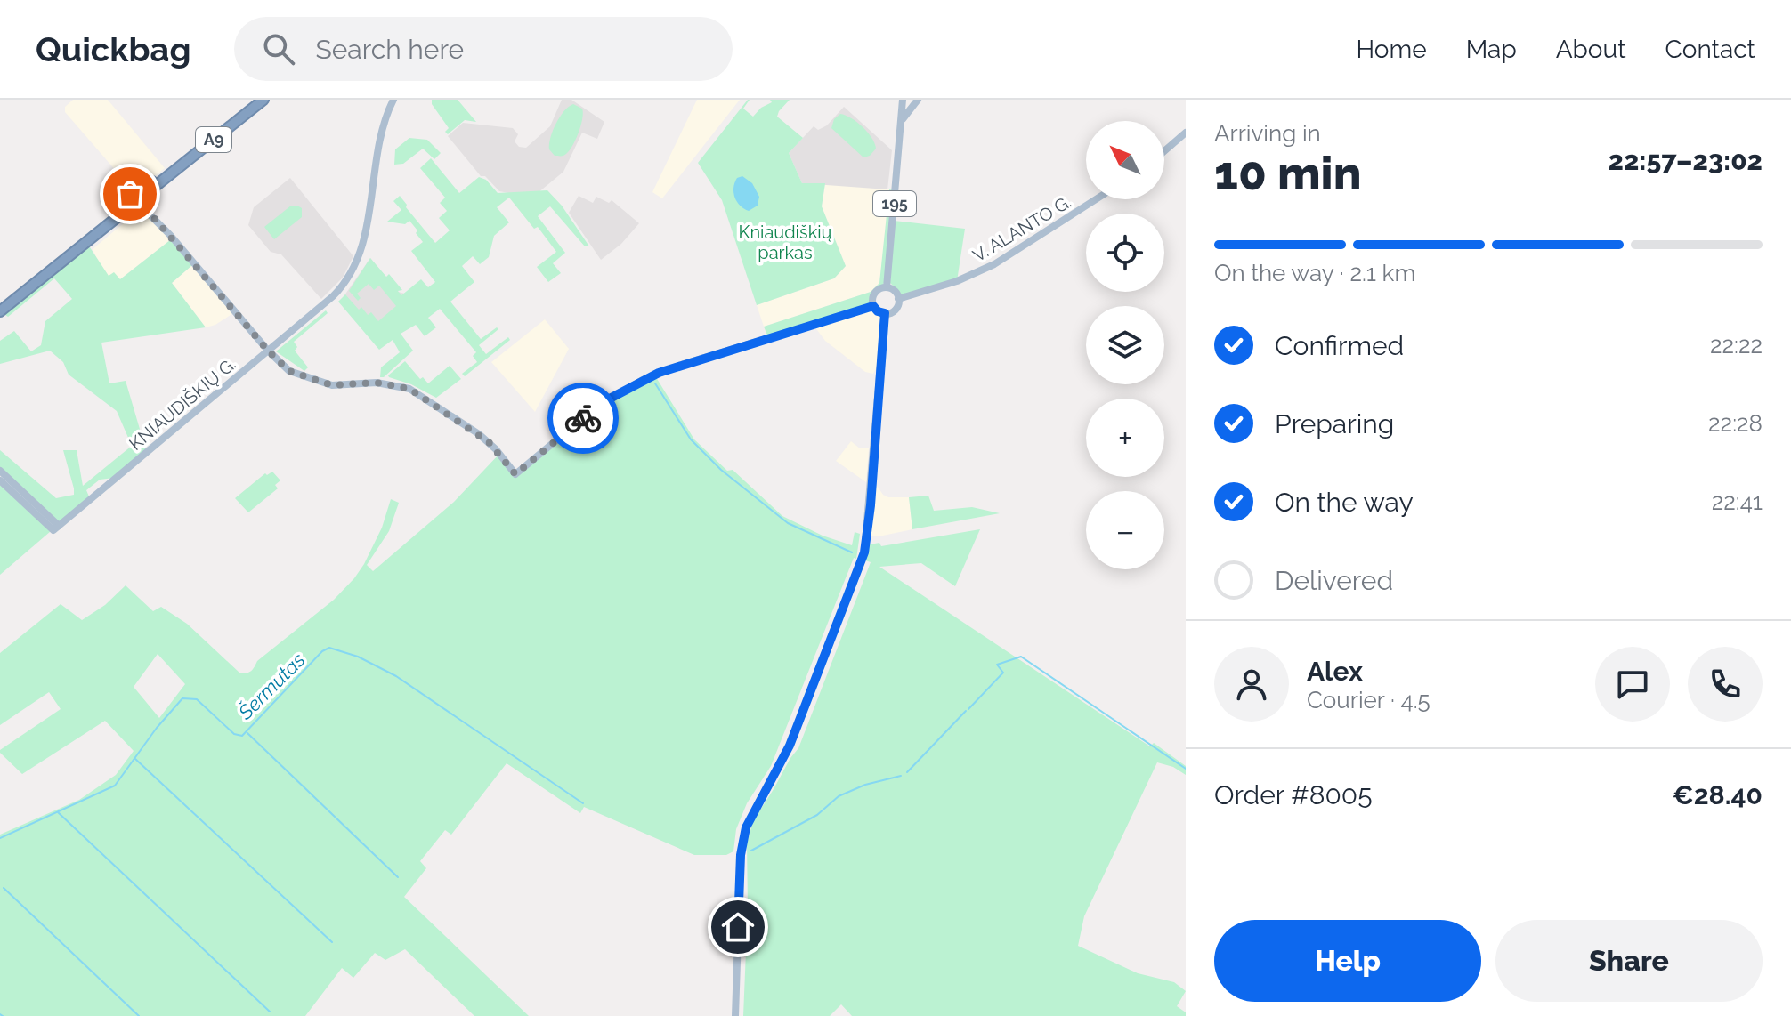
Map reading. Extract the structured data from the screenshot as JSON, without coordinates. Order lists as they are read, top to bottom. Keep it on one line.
{"streets":{"highway":["A9"],"main road":["195","V. ALANTO G.","KNIAUDIŠKIŲ G."]},"crossings":[["195","V. ALANTO G."]],"water":["Šermutas"],"parks":["Kniaudiškių parkas"],"north":"top left","page":{"header":"Quickbag","search":"Search here","nav":["Home","Map","About","Contact"],"heading":["10 min","Arriving in","22:57–23:02"],"panel":["Alex","Courier · 4.5","Order #8005","€28.40"],"map_buttons":["+","−"],"bar":"On the way · 2.1 km","list":[["Confirmed","22:22"],["Preparing","22:28"],["On the way","22:41"],"Delivered"],"buttons":["Help","Share"]}}
